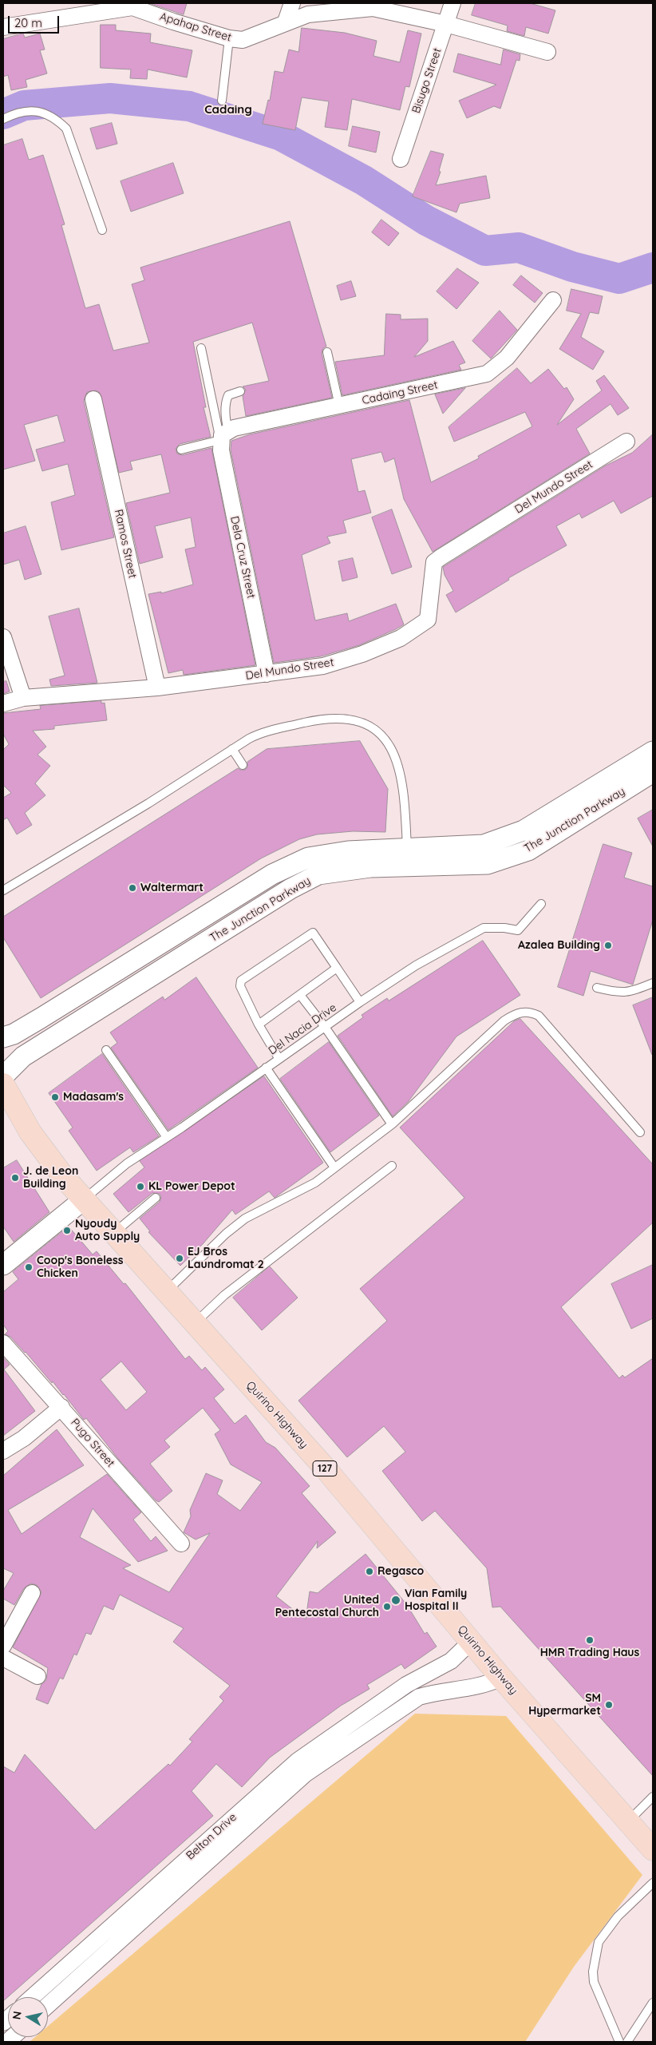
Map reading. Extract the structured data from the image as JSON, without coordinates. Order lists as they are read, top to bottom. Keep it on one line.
{"streets":{"main road":["Quirino Highway","127"],"street":["Apahap Street","Bisugo Street","Cadaing Street","Del Mundo Street","Ramos Street","Dela Cruz Street","The Junction Parkway","Pugo Street","Belton Drive"],"lane":["Del Nacia Drive"]},"crossings":[["Apahap Street","Bisugo Street"],["Cadaing Street","Dela Cruz Street"],["Del Mundo Street","Ramos Street"],["Del Mundo Street","Dela Cruz Street"],["Del Nacia Drive","Quirino Highway"],["Quirino Highway","Belton Drive"]],"districts":["Cadaing"],"places":["Waltermart","Azalea Building","Madasam's","J. de Leon Building","KL Power Depot","Nyoudy Auto Supply","EJ Bros Laundromat 2","Coop's Boneless Chicken","Regasco","Vian Family Hospital II","United Pentecostal Church","HMR Trading Haus","SM Hypermarket"],"scale_bar":"20 m","north":"left"}
